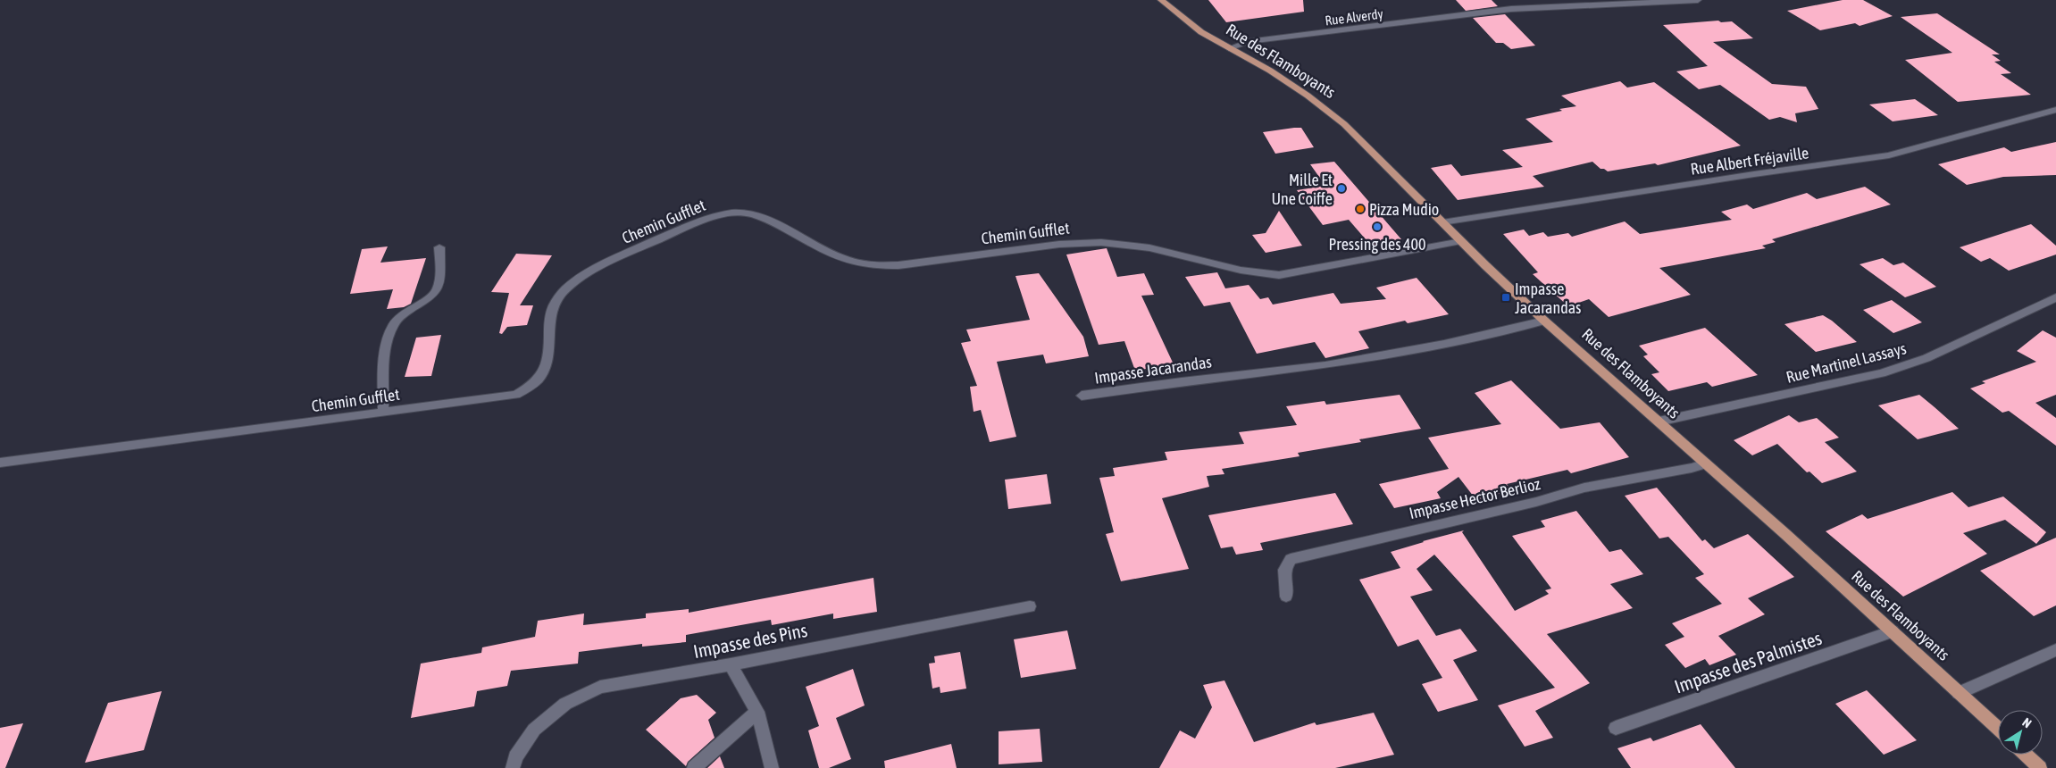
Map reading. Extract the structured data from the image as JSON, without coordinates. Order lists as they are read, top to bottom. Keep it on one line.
{"streets":{"main road":["Rue des Flamboyants"],"street":["Rue Alverdy","Rue Albert Fréjaville","Chemin Gufflet","Rue Martinel Lassays","Impasse Jacarandas","Impasse Hector Berlioz","Impasse des Pins","Impasse des Palmistes"]},"crossings":[["Rue Alverdy","Rue des Flamboyants"],["Rue des Flamboyants","Rue Albert Fréjaville"],["Rue des Flamboyants","Chemin Gufflet"],["Rue des Flamboyants","Rue Martinel Lassays"],["Rue des Flamboyants","Impasse Jacarandas"],["Rue des Flamboyants","Impasse Hector Berlioz"],["Rue des Flamboyants","Impasse des Palmistes"]],"places":{"other":["Mille Et Une Coiffe","Pizza Mudio","Pressing des 400"],"transit":["Impasse Jacarandas"]},"north":"top right"}
